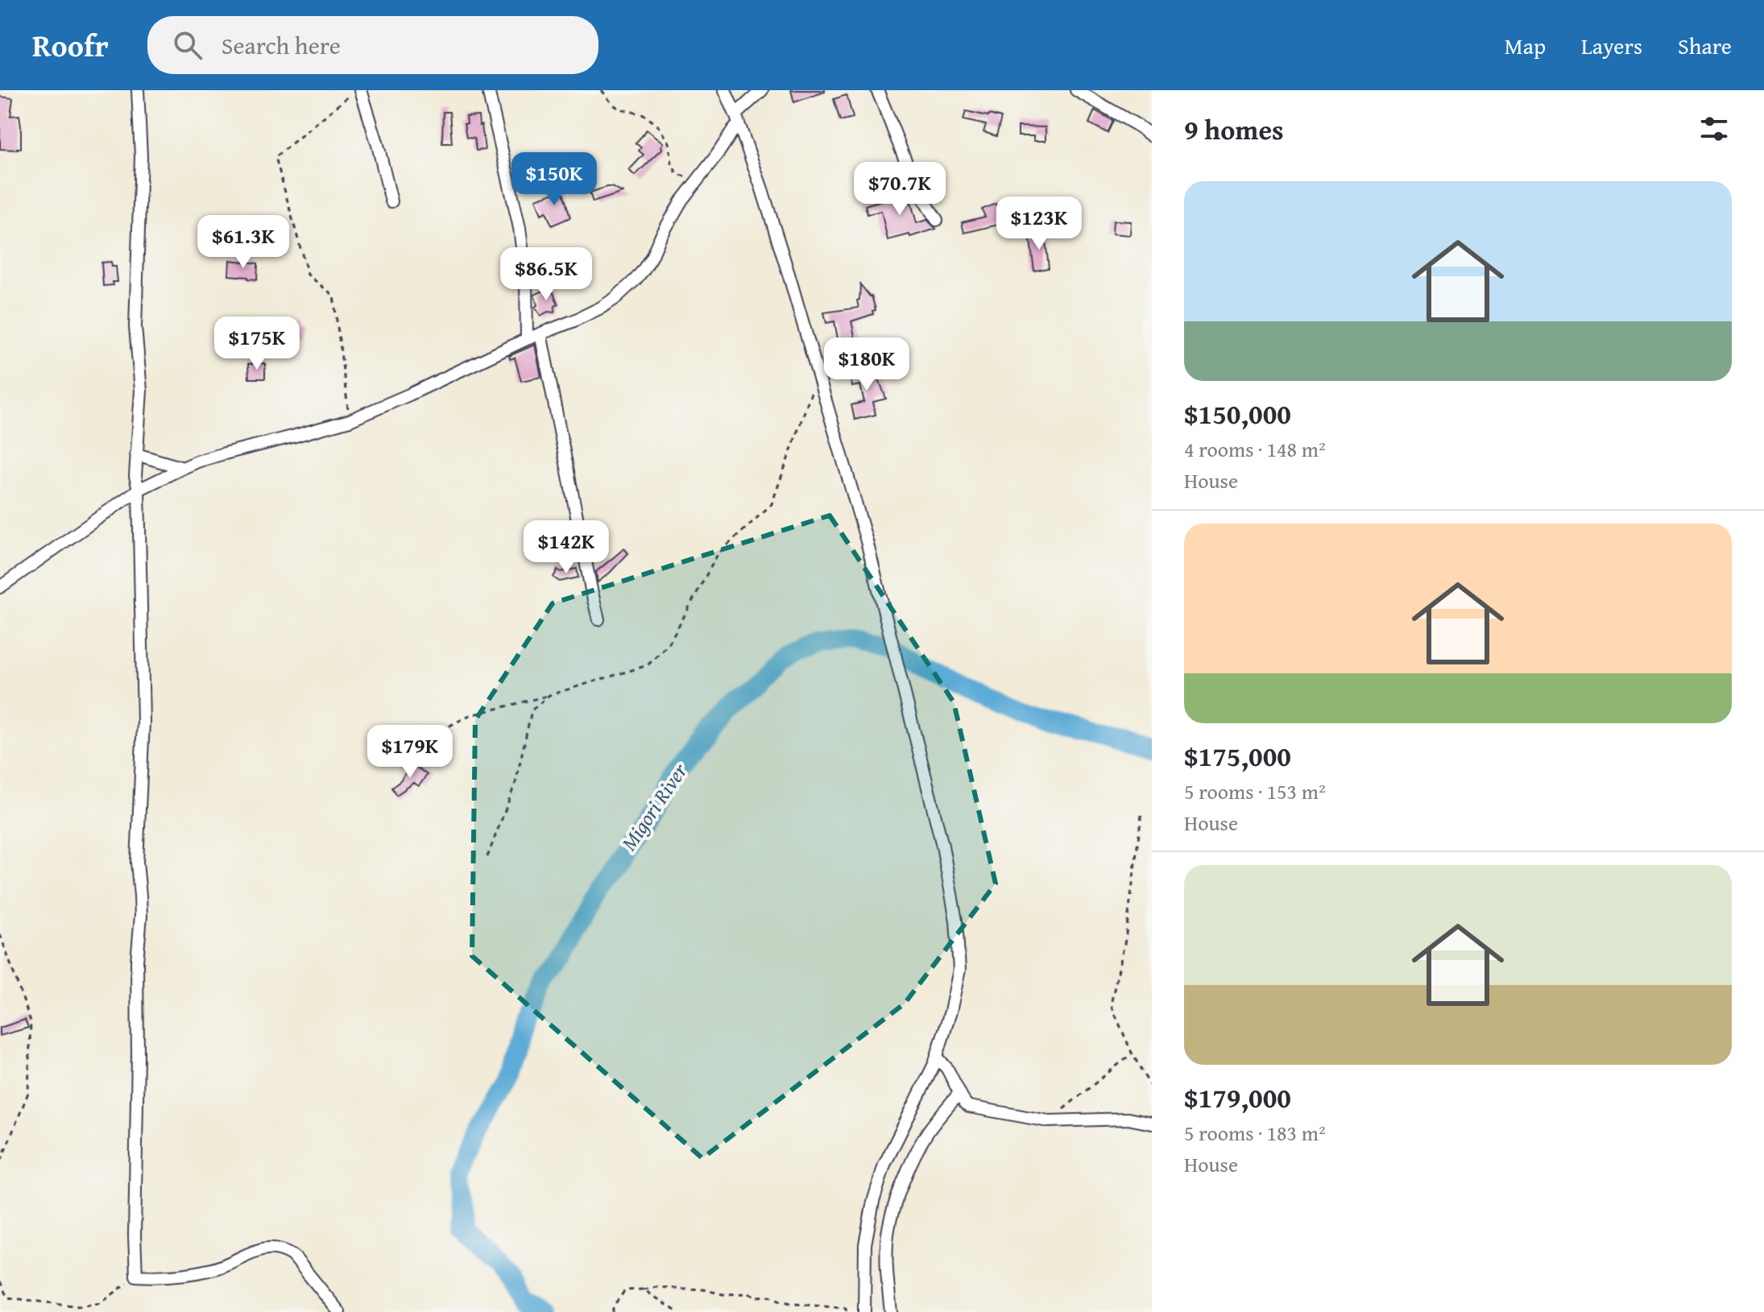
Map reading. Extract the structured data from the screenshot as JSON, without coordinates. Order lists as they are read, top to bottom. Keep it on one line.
{"water":["Migori River"],"page":{"header":"Roofr","search":"Search here","nav":["Map","Layers","Share"],"heading":"9 homes","price":["$150K","$70.7K","$123K","$61.3K","$86.5K","$175K","$180K","$142K","$179K"],"list":[{"name":"$150,000","note":"4 rooms · 148 m² · House"},{"name":"$175,000","note":"5 rooms · 153 m² · House"},{"name":"$179,000","note":"5 rooms · 183 m² · House"}]}}
